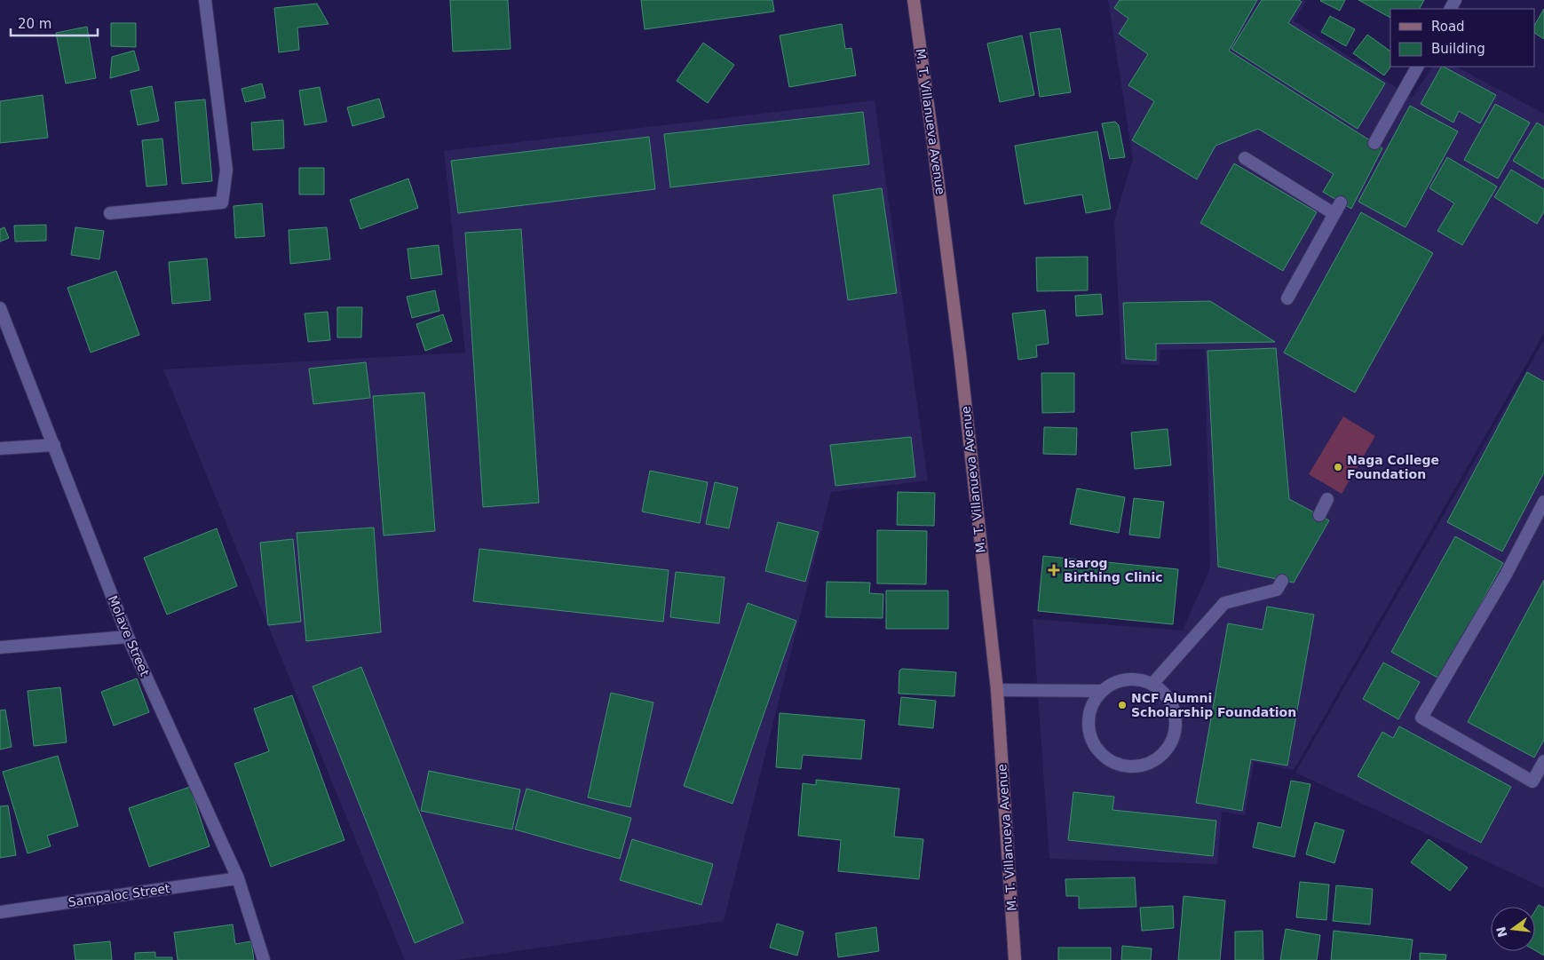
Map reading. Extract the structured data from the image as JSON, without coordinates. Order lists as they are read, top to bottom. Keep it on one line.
{"streets":{"main road":["M. T. Villanueva Avenue"],"street":["Molave Street","Sampaloc Street"]},"crossings":[["Molave Street","Sampaloc Street"]],"places":{"other":["Naga College Foundation","NCF Alumni Scholarship Foundation"],"health":["Isarog Birthing Clinic"]},"legend":["Road","Building"],"scale_bar":"20 m","north":"left"}
